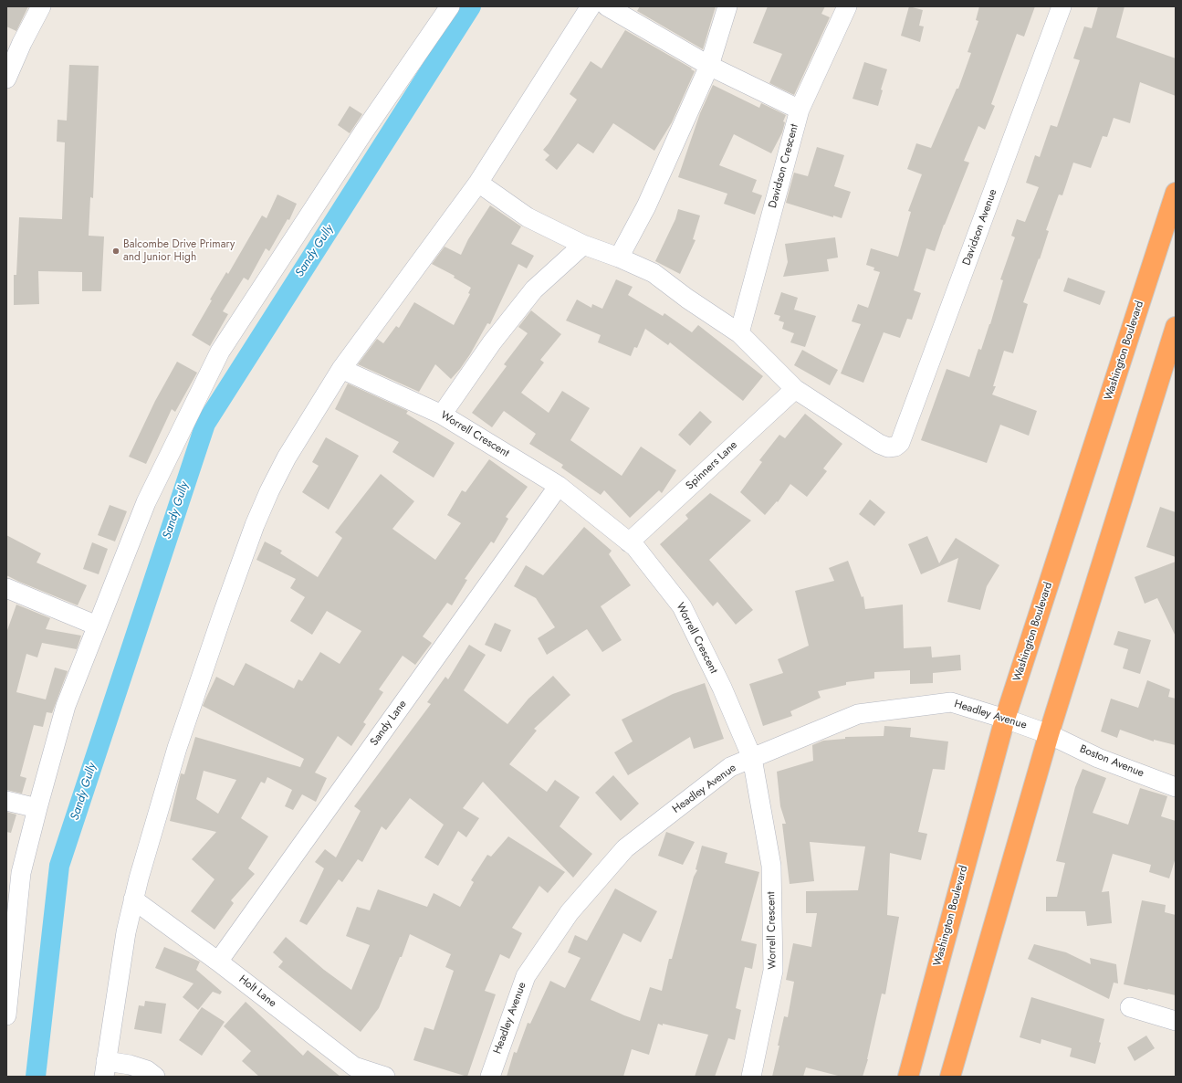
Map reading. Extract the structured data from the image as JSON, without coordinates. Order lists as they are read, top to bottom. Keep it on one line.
{"streets":{"highway":["Washington Boulevard"],"street":["Davidson Crescent","Davidson Avenue","Worrell Crescent","Spinners Lane","Headley Avenue","Sandy Lane","Boston Avenue","Holt Lane"]},"crossings":[["Davidson Avenue","Spinners Lane"],["Washington Boulevard","Headley Avenue"],["Worrell Crescent","Spinners Lane"],["Worrell Crescent","Headley Avenue"],["Worrell Crescent","Sandy Lane"],["Headley Avenue","Boston Avenue"],["Sandy Lane","Holt Lane"]],"water":["Sandy Gully"],"places":["Balcombe Drive Primary and Junior High"]}
